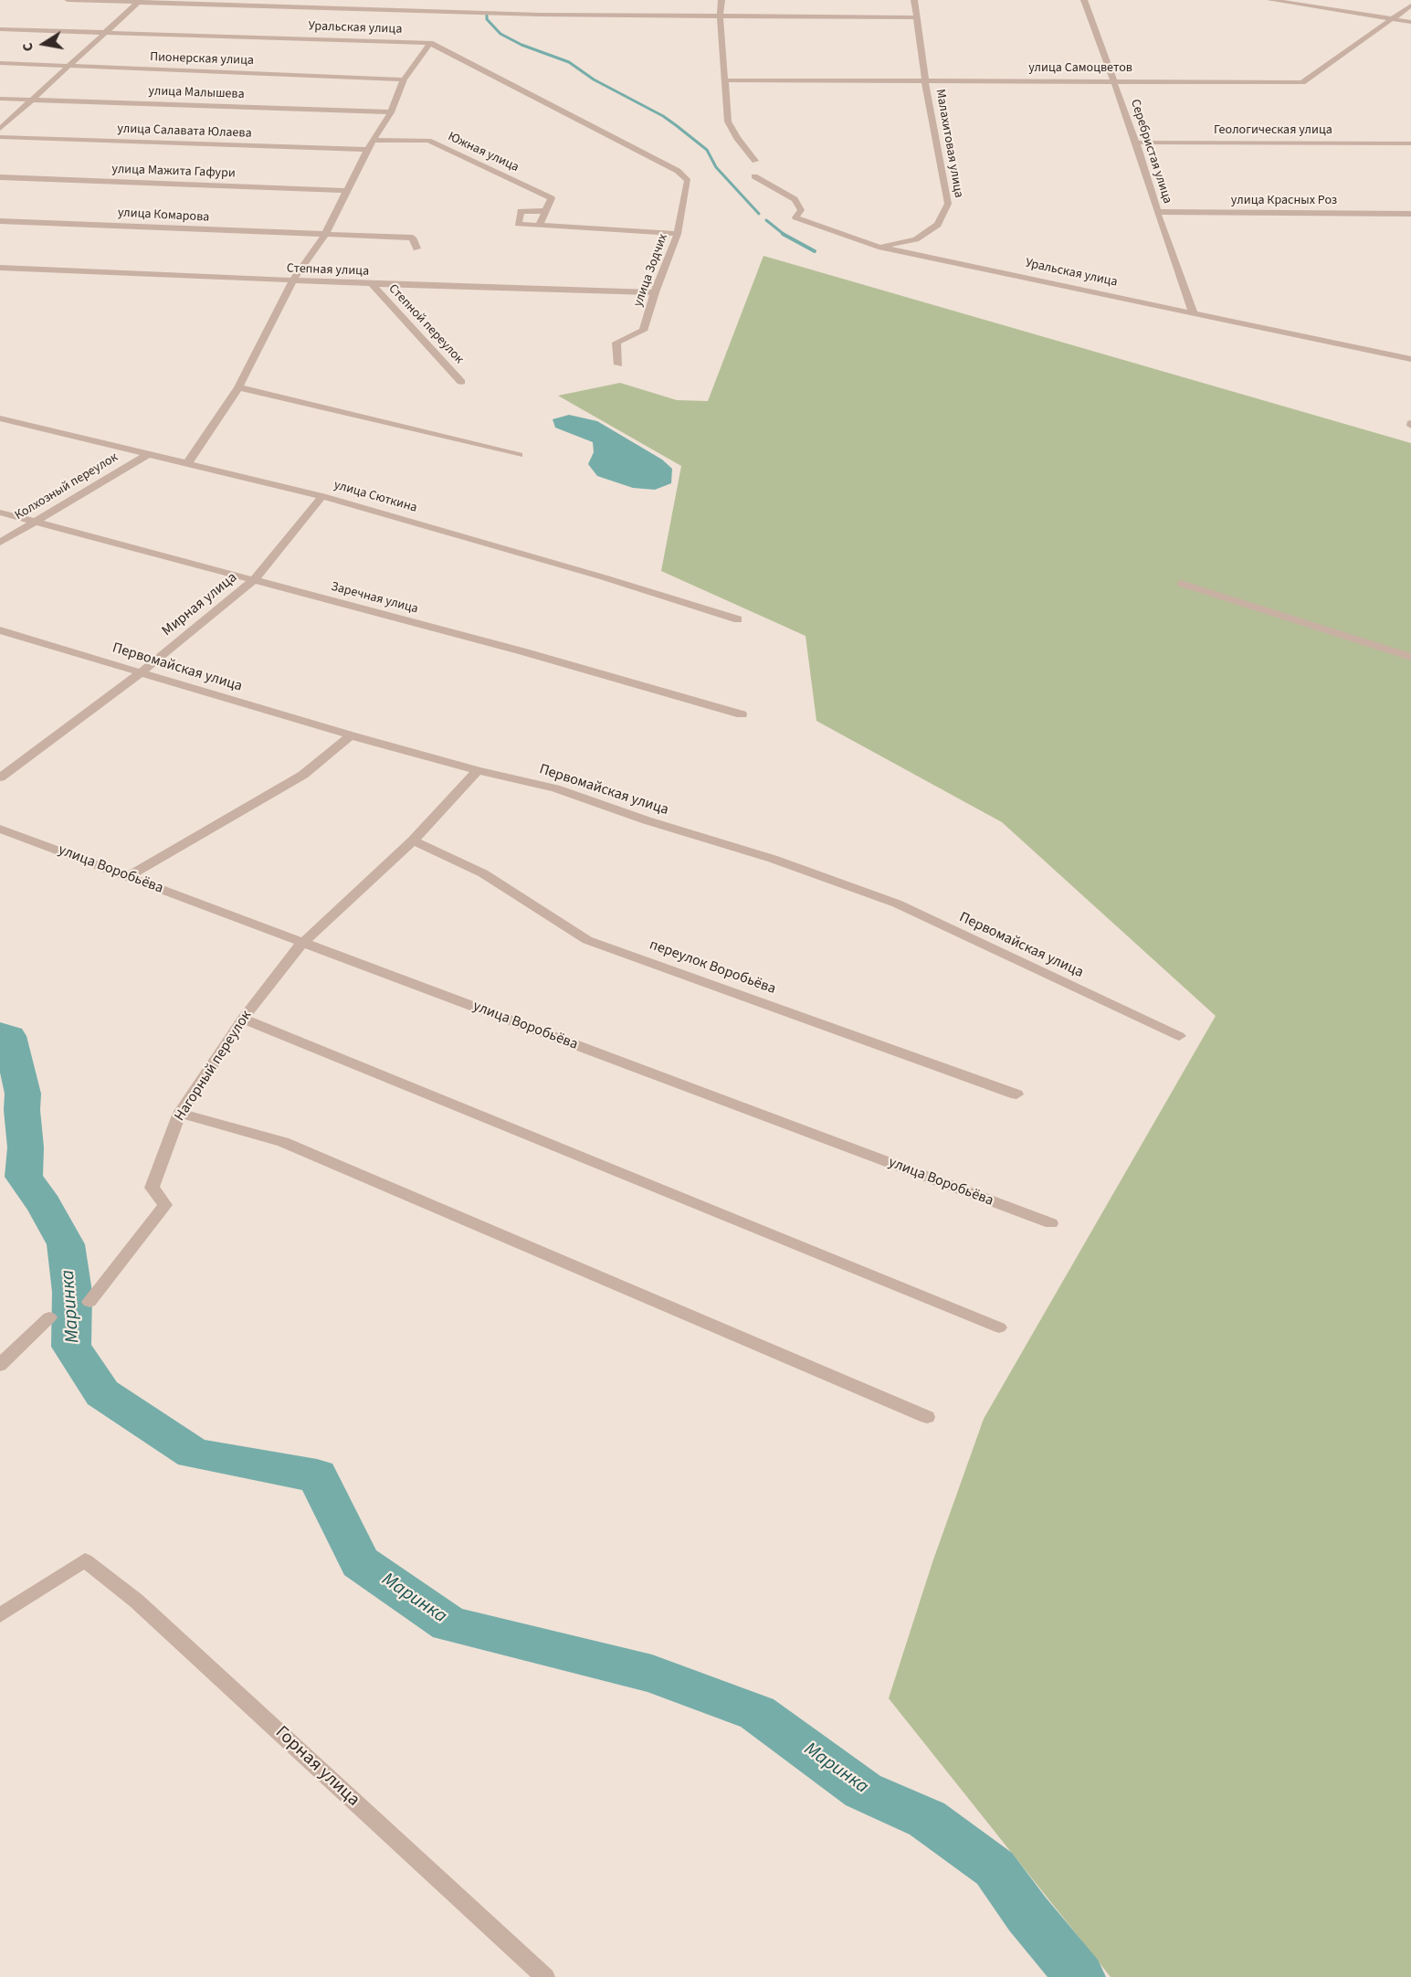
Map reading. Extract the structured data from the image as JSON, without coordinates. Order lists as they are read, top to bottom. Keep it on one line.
{"streets":{"street":["Уральская улица","Пионерская улица","улица Самоцветов","улица Малышева","Геологическая улица","улица Салавата Юлаева","Малахитовая улица","Серебристая улица","Южная улица","улица Мажита Гафури","улица Красных Роз","улица Комарова","Степная улица","улица Зодчих","Степной переулок","Колхозный переулок","улица Сюткина","Заречная улица","Мирная улица","Первомайская улица","улица Воробьёва","переулок Воробьёва","Нагорный переулок","Горная улица"]},"crossings":[["Уральская улица","Малахитовая улица"],["Уральская улица","Серебристая улица"],["Уральская улица","улица Зодчих"],["улица Самоцветов","Малахитовая улица"],["улица Самоцветов","Серебристая улица"],["Геологическая улица","Серебристая улица"],["Серебристая улица","улица Красных Роз"],["Степная улица","улица Зодчих"],["Степная улица","Степной переулок"],["Колхозный переулок","улица Сюткина"],["Колхозный переулок","Заречная улица"],["улица Сюткина","Мирная улица"],["Заречная улица","Мирная улица"],["Мирная улица","Первомайская улица"],["Первомайская улица","Нагорный переулок"],["улица Воробьёва","Нагорный переулок"],["переулок Воробьёва","Нагорный переулок"]],"water":["Маринка"],"north":"left"}
